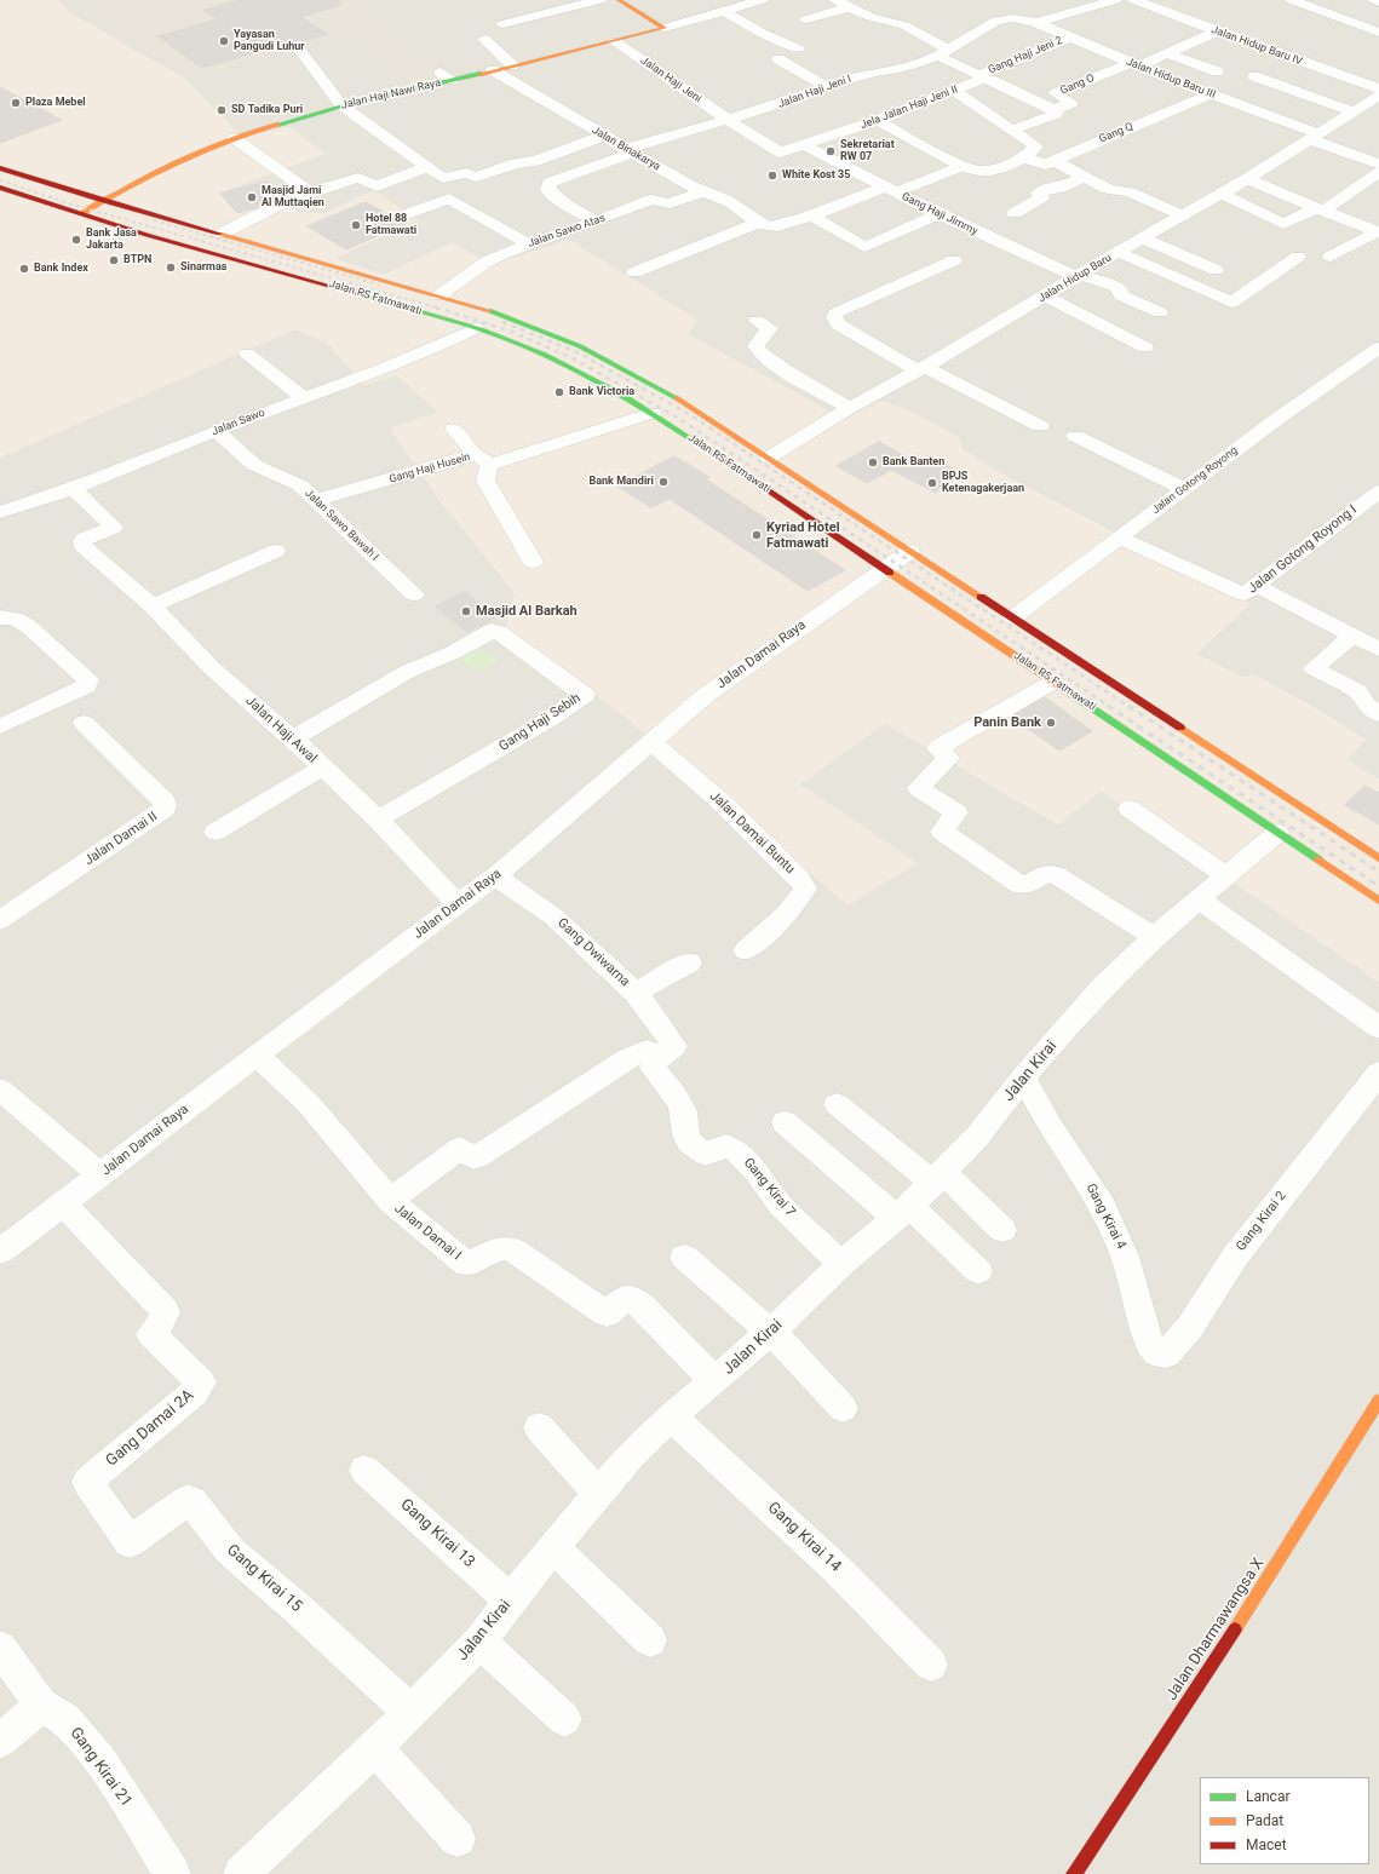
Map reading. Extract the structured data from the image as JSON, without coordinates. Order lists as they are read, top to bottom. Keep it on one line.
{"streets":{"main road":["Jalan Haji Nawi Raya","Jalan RS Fatmawati","Jalan Dharmawangsa X"],"street":["Jalan Hidup Baru IV","Gang Haji Jeni 2","Jalan Hidup Baru III","Jalan Haji Jeni","Gang O","Jalan Haji Jeni I","Jela Jalan Haji Jeni II","Gang Q","Jalan Binakarya","Gang Haji Jimmy","Jalan Sawo Atas","Jalan Hidup Baru","Jalan Sawo","Gang Haji Husein","Jalan Gotong Royong","Jalan Sawo Bawah I","Jalan Gotong Royong I","Jalan Damai Raya","Gang Haji Sebih","Jalan Haji Awal","Jalan Damai Buntu","Jalan Damai II","Gang Dwiwarna","Jalan Kirai","Gang Kirai 7","Gang Kirai 4","Gang Kirai 2","Jalan Damai I","Gang Damai 2A","Gang Kirai 13","Gang Kirai 14","Gang Kirai 15","Gang Kirai 21"]},"crossings":[["Gang Haji Jeni 2","Jalan Hidup Baru III"],["Gang Haji Jeni 2","Jela Jalan Haji Jeni II"],["Jalan Hidup Baru III","Gang O"],["Jalan Hidup Baru III","Jalan Haji Jeni I"],["Jalan Hidup Baru III","Gang Q"],["Jalan Hidup Baru III","Jalan Hidup Baru"],["Jalan Haji Jeni","Jalan Haji Jeni I"],["Jalan Haji Jeni","Jalan Haji Nawi Raya"],["Jalan Haji Jeni","Jela Jalan Haji Jeni II"],["Jalan Haji Jeni I","Jela Jalan Haji Jeni II"],["Jalan Haji Jeni I","Jalan Binakarya"],["Jalan Haji Jeni I","Jalan Sawo Atas"],["Jalan Haji Nawi Raya","Jalan Binakarya"],["Jalan Haji Nawi Raya","Jalan RS Fatmawati"],["Jela Jalan Haji Jeni II","Gang Haji Jimmy"],["Jalan Binakarya","Jalan Sawo Atas"],["Gang Haji Jimmy","Jalan Hidup Baru"],["Jalan Sawo Atas","Jalan RS Fatmawati"],["Jalan Hidup Baru","Jalan RS Fatmawati"],["Jalan RS Fatmawati","Jalan Sawo"],["Jalan RS Fatmawati","Gang Haji Husein"],["Jalan RS Fatmawati","Jalan Gotong Royong"],["Jalan RS Fatmawati","Jalan Damai Raya"],["Jalan RS Fatmawati","Jalan Kirai"],["Jalan Sawo","Jalan Sawo Bawah I"],["Jalan Sawo","Jalan Haji Awal"],["Gang Haji Husein","Jalan Sawo Bawah I"],["Jalan Gotong Royong","Jalan Gotong Royong I"],["Jalan Damai Raya","Jalan Haji Awal"],["Jalan Damai Raya","Jalan Damai Buntu"],["Jalan Damai Raya","Gang Dwiwarna"],["Jalan Damai Raya","Jalan Damai I"],["Jalan Damai Raya","Gang Damai 2A"],["Gang Haji Sebih","Jalan Haji Awal"],["Gang Dwiwarna","Gang Kirai 7"],["Jalan Kirai","Gang Kirai 7"],["Jalan Kirai","Gang Kirai 4"],["Jalan Kirai","Jalan Damai I"],["Jalan Kirai","Gang Kirai 13"],["Jalan Kirai","Gang Kirai 14"],["Jalan Kirai","Gang Kirai 15"],["Gang Kirai 4","Gang Kirai 2"],["Gang Damai 2A","Gang Kirai 15"]],"places":["Yayasan Pangudi Luhur","Plaza Mebel","SD Tadika Puri","Sekretariat RW 07","White Kost 35","Masjid Jami Al Muttaqien","Hotel 88 Fatmawati","Bank Jasa Jakarta","BTPN","Sinarmas","Bank Index","Bank Victoria","Bank Banten","Bank Mandiri","BPJS Ketenagakerjaan","Kyriad Hotel Fatmawati","Masjid Al Barkah","Panin Bank"],"legend":["Lancar","Padat","Macet"]}
